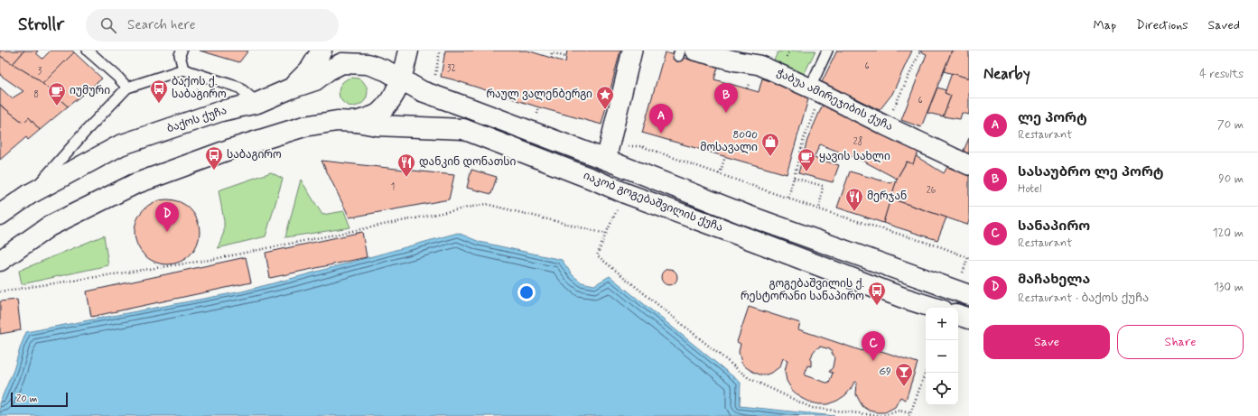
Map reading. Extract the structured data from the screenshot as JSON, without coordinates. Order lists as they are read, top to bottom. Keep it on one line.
{"streets":{"main road":["ბაქოს ქუჩა","იაკობ გოგებაშვილის ქუჩა"],"street":["ჭაბუა ამირეჯიბის ქუჩა"]},"crossings":[["ბაქოს ქუჩა","იაკობ გოგებაშვილის ქუჩა"]],"places":{"bus stop":["ბაქოს ქ. საბაგირო","საბაგირო","გოგებაშვილის ქ. რესტორანი სანაპირო"],"cafe":["იუმური","ყავის სახლი"],"place":["რაულ ვალენბერგი"],"shop":["8000 მოსავალი"],"restaurant":["დანკინ დონათსი","მერჯან"],"bar":["G9"]},"house_numbers":["6","32","3","8","6","28","1","26"],"scale_bar":"20 m","page":{"header":"Strollr","search":"Search here","nav":["Map","Directions","Saved"],"heading":["Nearby","4 results"],"pins":["B","A","D","C"],"list":[{"mark":"A","name":"ლე პორტ","note":"Restaurant","value":"70 m"},{"mark":"B","name":"სასაუბრო ლე პორტ","note":"Hotel","value":"90 m"},{"mark":"C","name":"სანაპირო","note":"Restaurant","value":"120 m"},{"mark":"D","name":"მაჩახელა","note":"Restaurant · ბაქოს ქუჩა","value":"130 m"}],"map_buttons":["+","−"],"buttons":["Save","Share"],"scale":"20 m"}}
